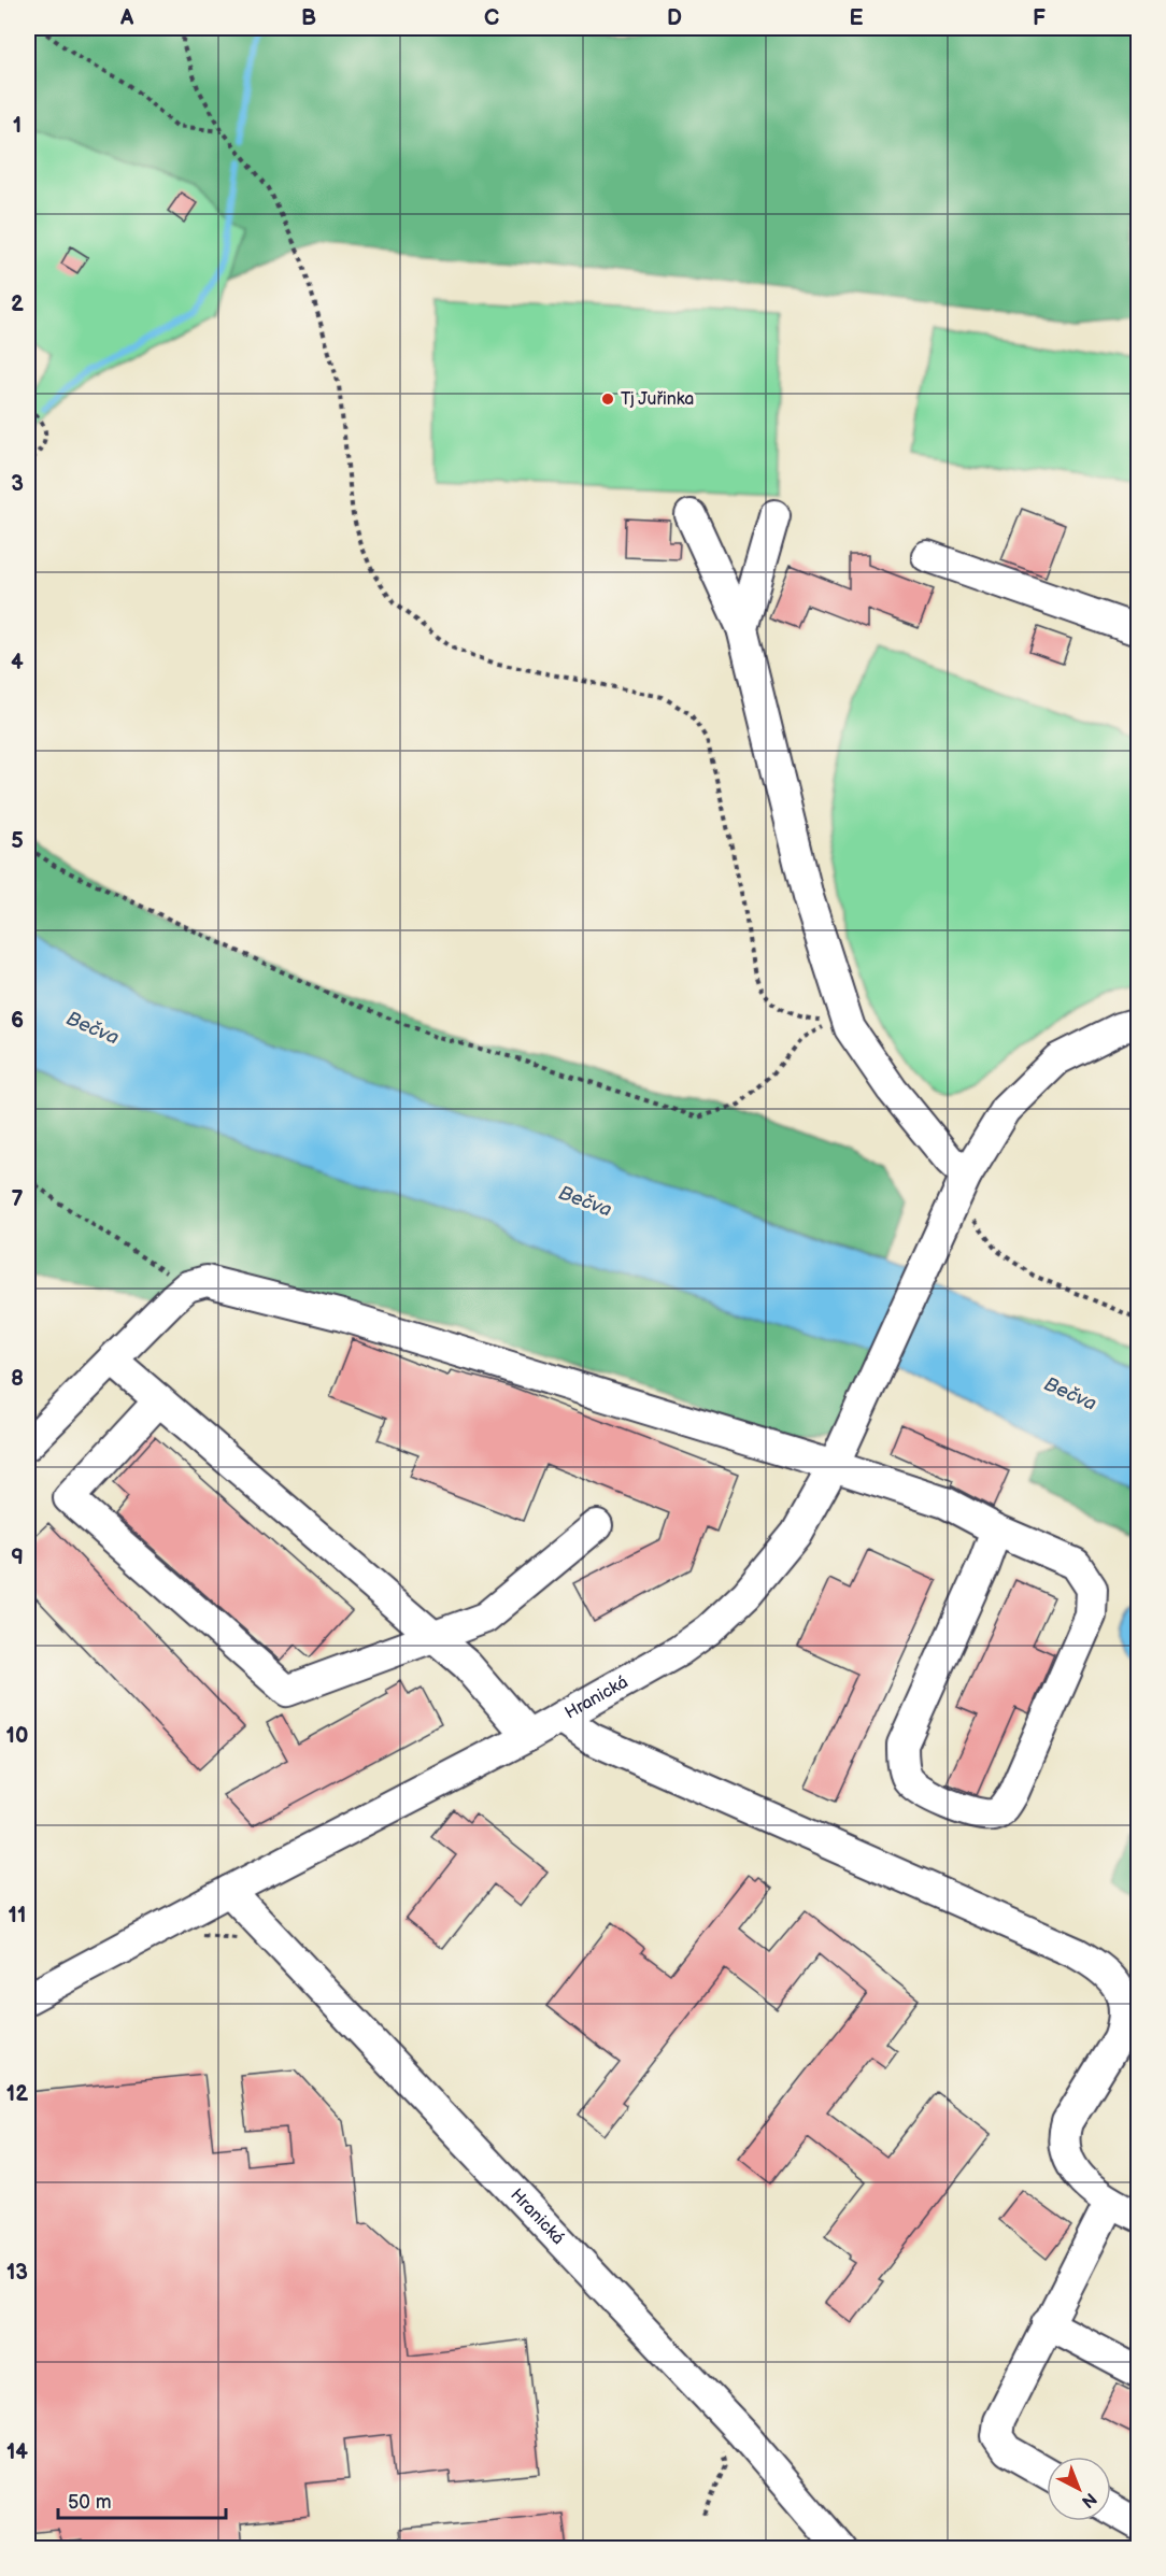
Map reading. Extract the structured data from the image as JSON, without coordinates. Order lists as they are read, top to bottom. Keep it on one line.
{"streets":{"street":["Hranická"]},"water":["Bečva"],"places":["Tj Juřinka"],"scale_bar":"50 m","north":"bottom right","grid":{"columns":["A","B","C","D","E","F"],"rows":["1","2","3","4","5","6","7","8","9","10","11","12","13","14"]}}
